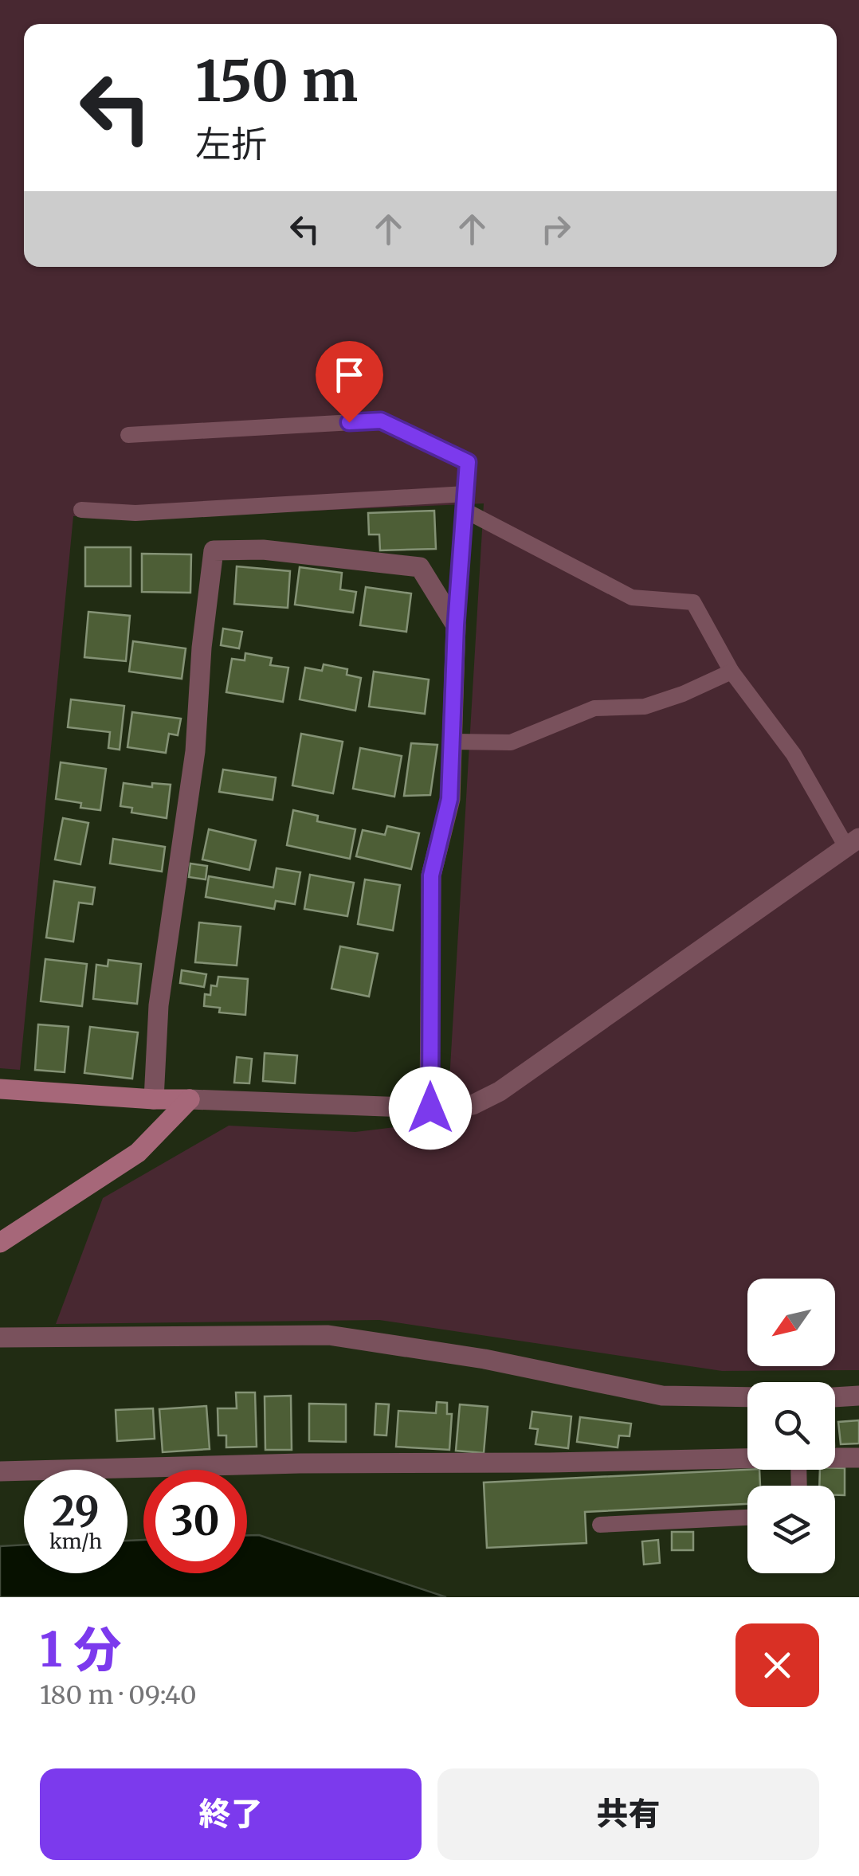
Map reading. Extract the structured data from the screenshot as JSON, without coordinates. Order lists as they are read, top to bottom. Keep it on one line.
{"north":"bottom left","page":{"turn":["150 m","左折"],"speed":"29 km/h","limit":"30","heading":["1 分","180 m · 09:40"],"buttons":["終了","共有"]}}
